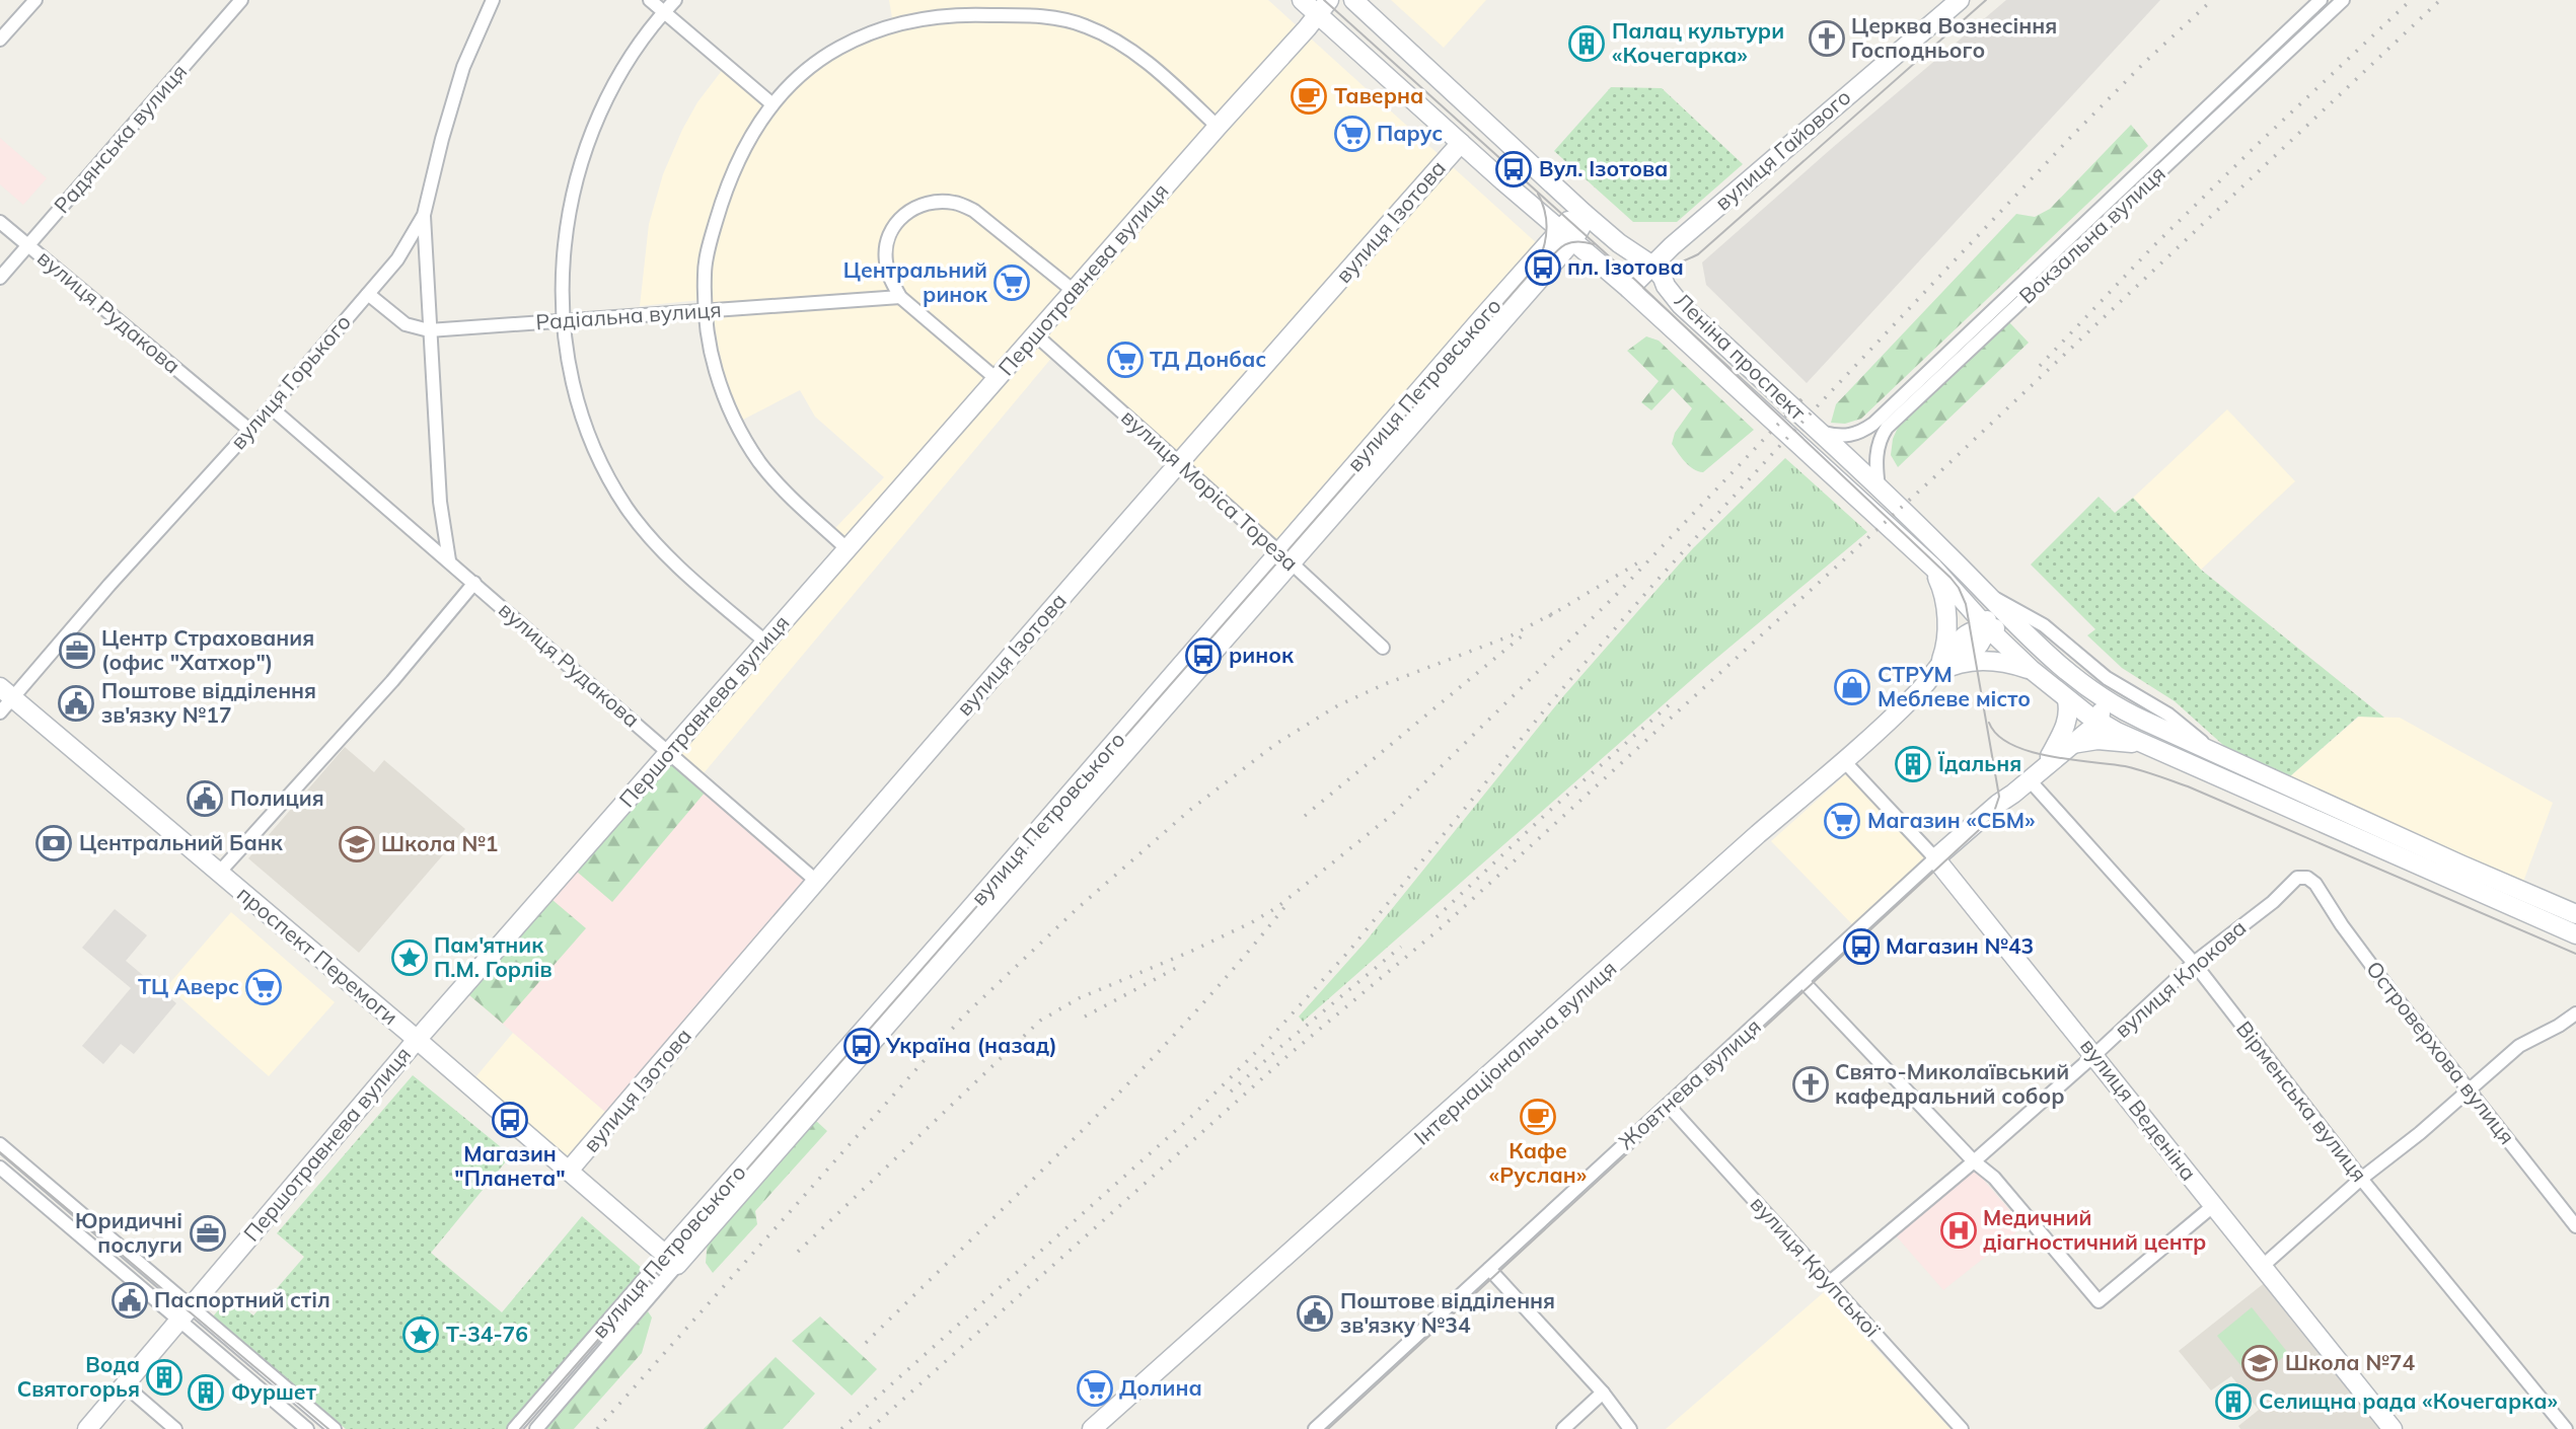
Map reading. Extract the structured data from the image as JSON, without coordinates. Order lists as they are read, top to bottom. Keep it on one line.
{"streets":{"main road":["вулиця Гайового","вулиця Ізотова","Першотравнева вулиця","Леніна проспект","вулиця Петровського","проспект Перемоги","Інтернаціональна вулиця","Жовтнева вулиця","вулиця Веденіна"],"street":["Радянська вулиця","Вокзальна вулиця","вулиця Рудакова","Радіальна вулиця","вулиця Горького","вулиця Моріса Тореза","вулиця Клокова","Островерхова вулиця","Вірменська вулиця","вулиця Крупської"]},"crossings":[["Радянська вулиця","вулиця Рудакова"],["вулиця Ізотова","вулиця Рудакова"],["вулиця Ізотова","Леніна проспект"],["вулиця Ізотова","вулиця Моріса Тореза"],["вулиця Ізотова","проспект Перемоги"],["Вокзальна вулиця","Леніна проспект"],["Першотравнева вулиця","вулиця Рудакова"],["Першотравнева вулиця","Леніна проспект"],["Першотравнева вулиця","вулиця Моріса Тореза"],["Першотравнева вулиця","проспект Перемоги"],["вулиця Рудакова","вулиця Горького"],["Радіальна вулиця","вулиця Горького"],["Леніна проспект","вулиця Петровського"],["Леніна проспект","Інтернаціональна вулиця"],["Леніна проспект","Жовтнева вулиця"],["вулиця Горького","проспект Перемоги"],["вулиця Петровського","вулиця Моріса Тореза"],["вулиця Петровського","проспект Перемоги"],["вулиця Клокова","Островерхова вулиця"],["вулиця Клокова","Вірменська вулиця"],["вулиця Клокова","вулиця Веденіна"],["вулиця Клокова","вулиця Крупської"],["Жовтнева вулиця","Вірменська вулиця"],["Жовтнева вулиця","вулиця Веденіна"],["Жовтнева вулиця","вулиця Крупської"]],"places":{"church":["Церква Вознесіння Господнього","Свято-Миколаївський кафедральний собор"],"building":["Палац культури «Кочегарка»","Їдальня","Вода Святогорья","Фуршет","Селищна рада «Кочегарка»"],"cafe":["Таверна","Кафе «Руслан»"],"supermarket":["Парус","Центральний ринок","ТД Донбас","Магазин «СБМ»","ТЦ Аверс","Долина"],"bus stop":["Вул. Ізотова","пл. Ізотова","ринок","Магазин №43","Україна (назад)","Магазин \"Планета\""],"office":["Центр Страхования (офис \"Хатхор\")","Юридичні послуги"],"shop":["СТРУМ Меблеве місто"],"public building":["Поштове відділення зв'язку №17","Полиция","Паспортний стіл","Поштове відділення зв'язку №34"],"bank":["Центральний Банк"],"school or university":["Школа №1","Школа №74"],"place":["Пам'ятник П.М. Горлів","Т-34-76"],"hospital":["Медичний діагностичний центр"]}}
